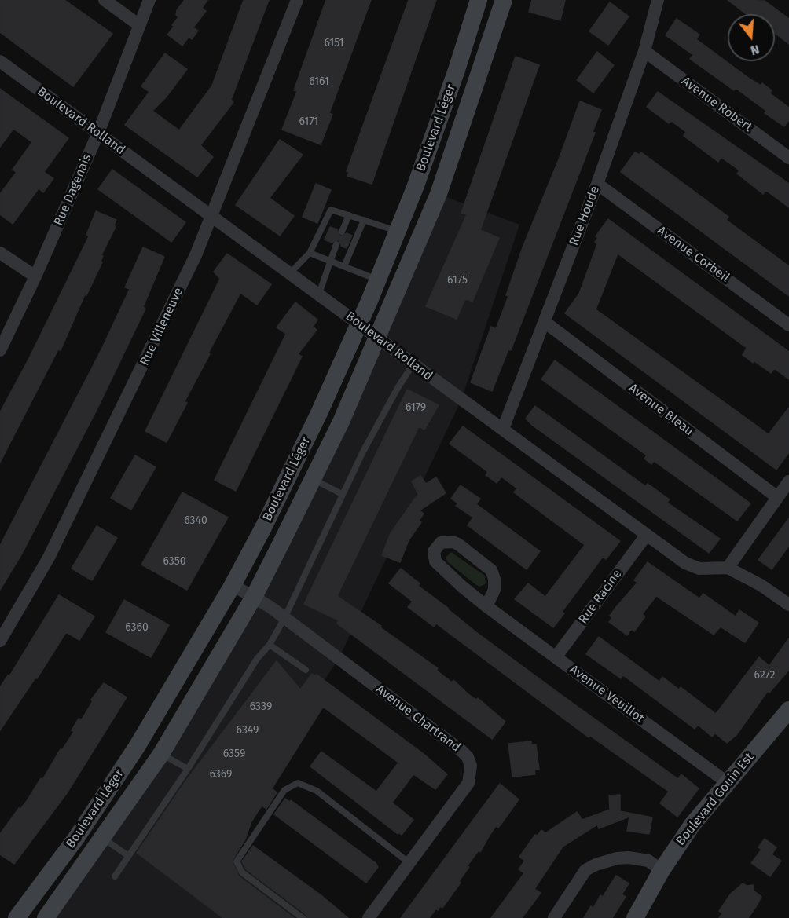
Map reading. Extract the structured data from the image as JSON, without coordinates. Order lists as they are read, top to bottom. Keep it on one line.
{"streets":{"main road":["Boulevard Léger","Boulevard Gouin Est"],"street":["Avenue Robert","Boulevard Rolland","Rue Dagenais","Rue Houde","Avenue Corbeil","Rue Villeneuve","Avenue Bleau","Rue Racine","Avenue Veuillot","Avenue Chartrand"]},"crossings":[["Avenue Robert","Rue Houde"],["Boulevard Rolland","Boulevard Léger"],["Boulevard Rolland","Rue Dagenais"],["Boulevard Rolland","Rue Houde"],["Boulevard Rolland","Rue Villeneuve"],["Boulevard Rolland","Rue Racine"],["Boulevard Léger","Avenue Chartrand"],["Rue Houde","Avenue Corbeil"],["Rue Houde","Avenue Bleau"],["Rue Racine","Avenue Veuillot"],["Avenue Veuillot","Boulevard Gouin Est"]],"house_numbers":["6151","6161","6171","6175","6179","6340","6350","6360","6272","6339","6349","6359","6369"],"north":"bottom"}
